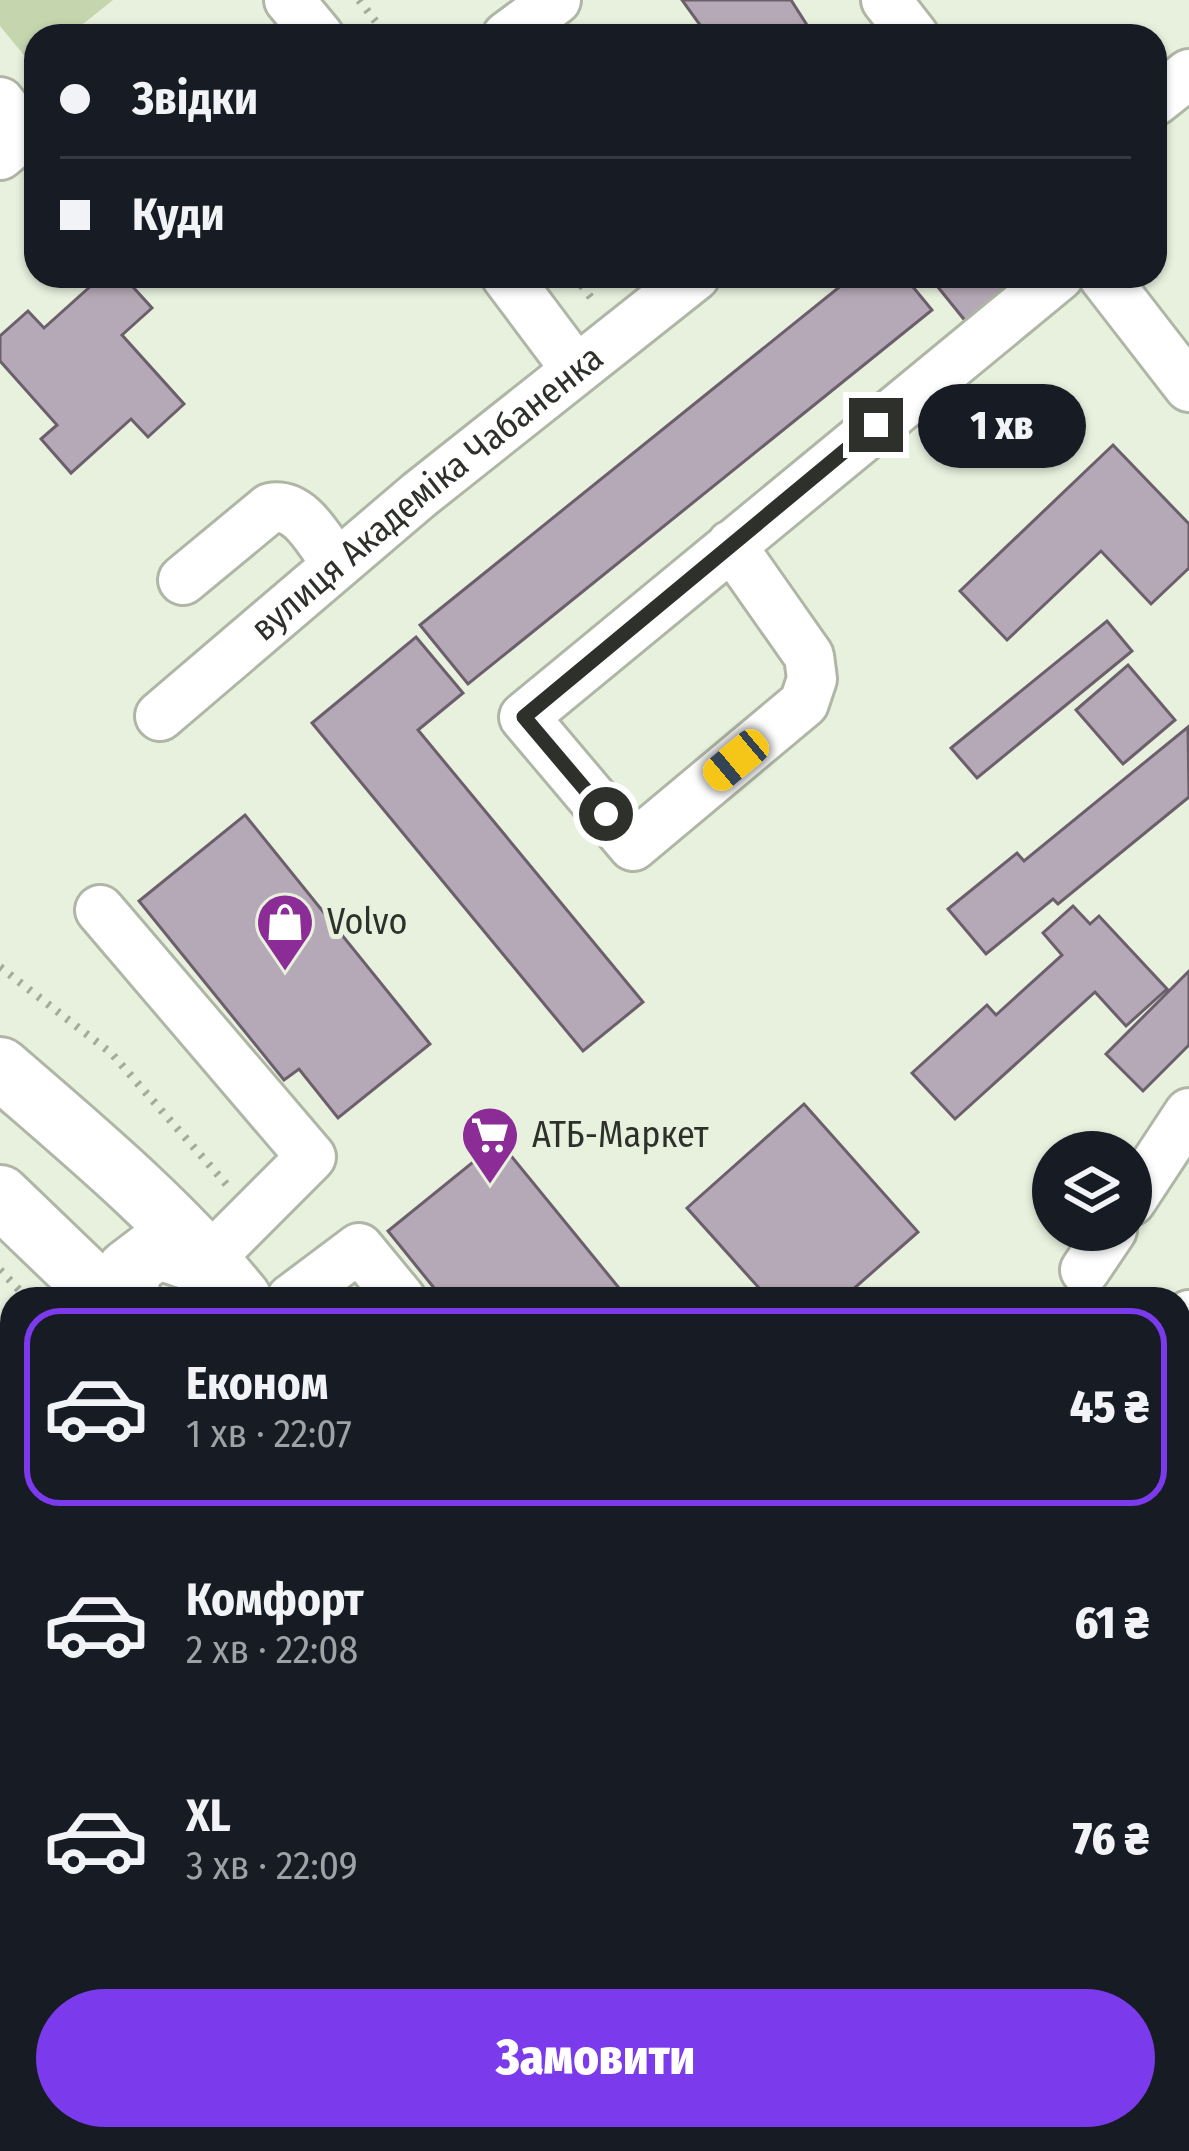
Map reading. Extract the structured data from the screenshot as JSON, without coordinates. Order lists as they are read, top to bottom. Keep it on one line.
{"streets":{"street":["вулиця Академіка Чабаненка"]},"places":{"shop":["Volvo"],"supermarket":["АТБ-Маркет"]},"page":{"banner":["Звідки","Куди"],"bubble":"1 хв","list":[{"name":"Економ","note":"1 хв · 22:07","value":"45 ₴"},{"name":"Комфорт","note":"2 хв · 22:08","value":"61 ₴"},{"name":"XL","note":"3 хв · 22:09","value":"76 ₴"}],"buttons":"Замовити"}}
